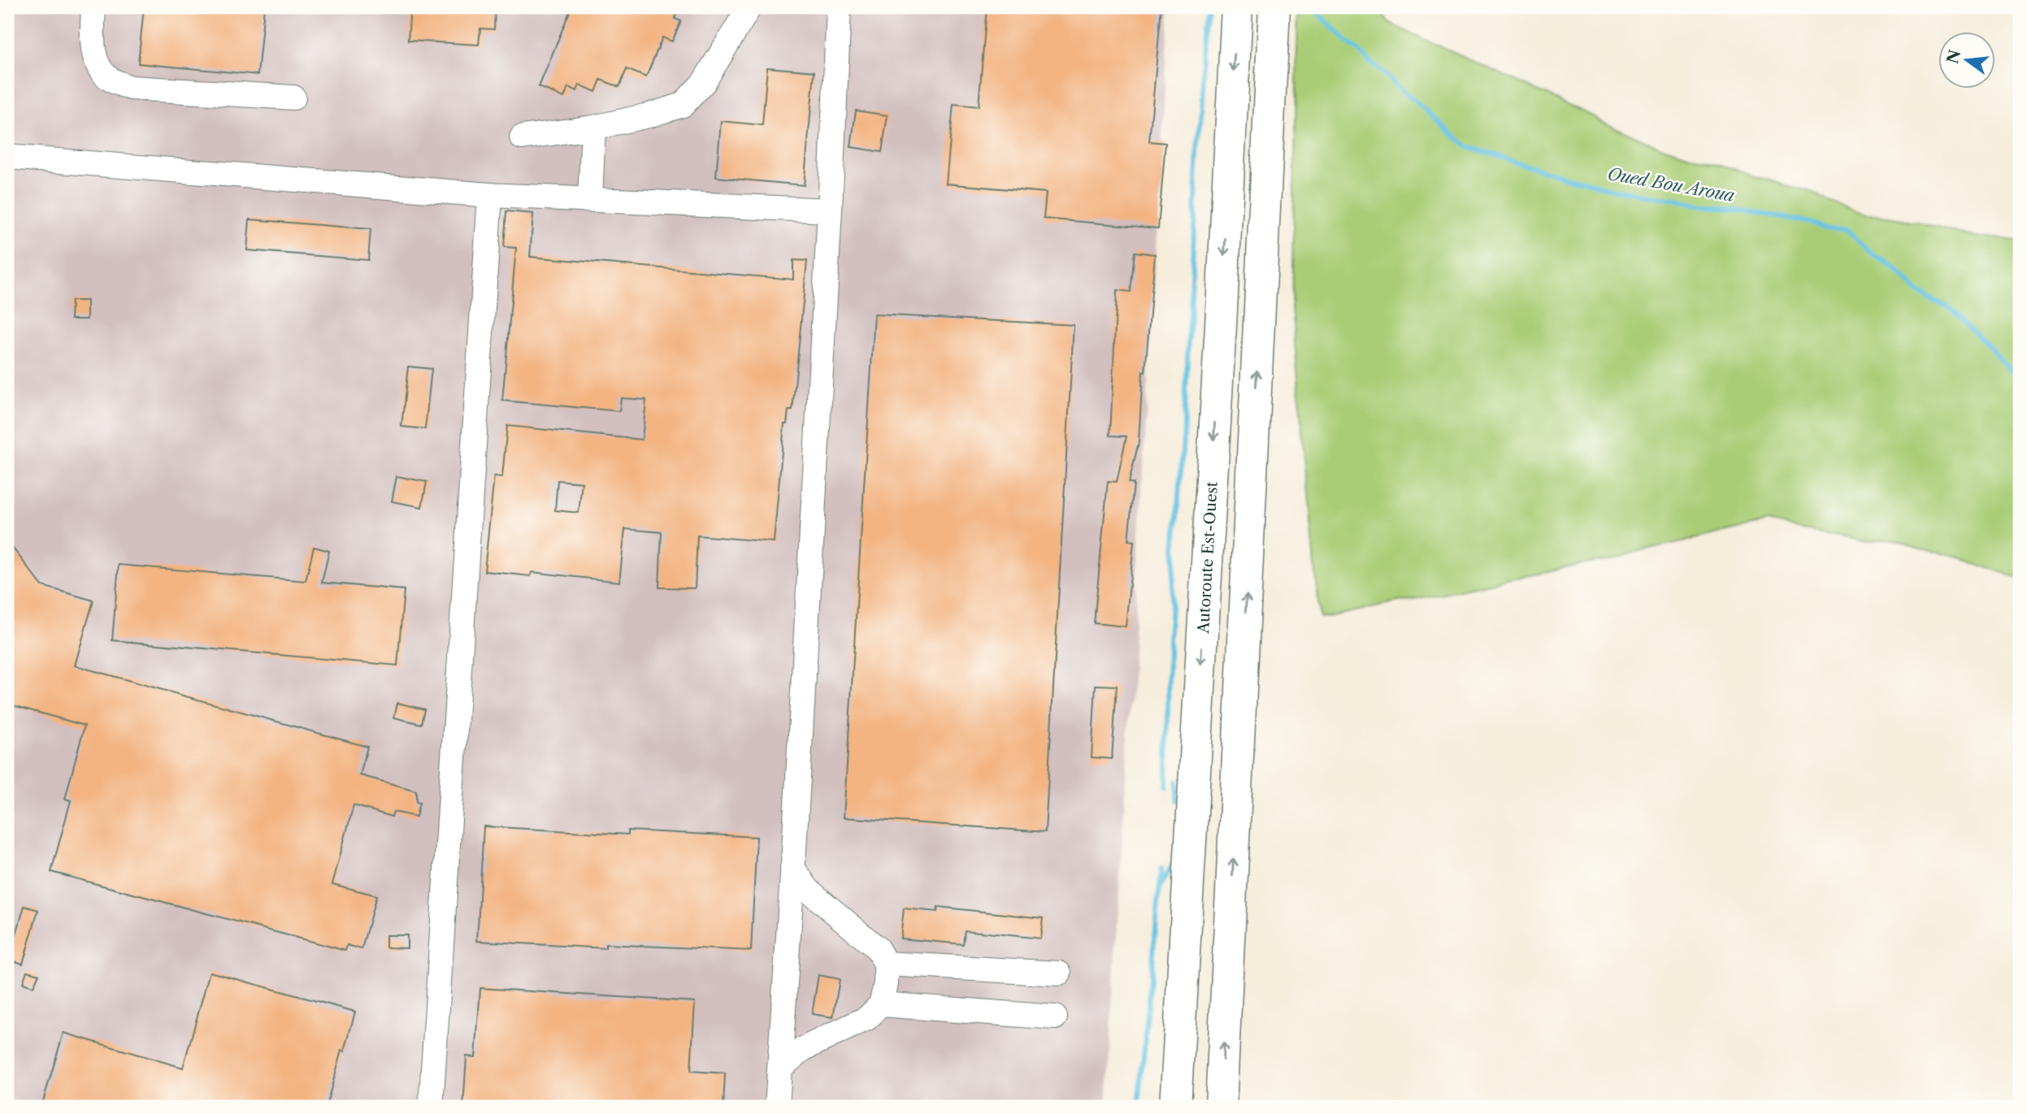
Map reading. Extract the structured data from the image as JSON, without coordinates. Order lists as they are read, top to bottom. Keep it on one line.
{"streets":{"highway":["Autoroute Est-Ouest"]},"water":["Oued Bou Aroua"],"north":"left"}
